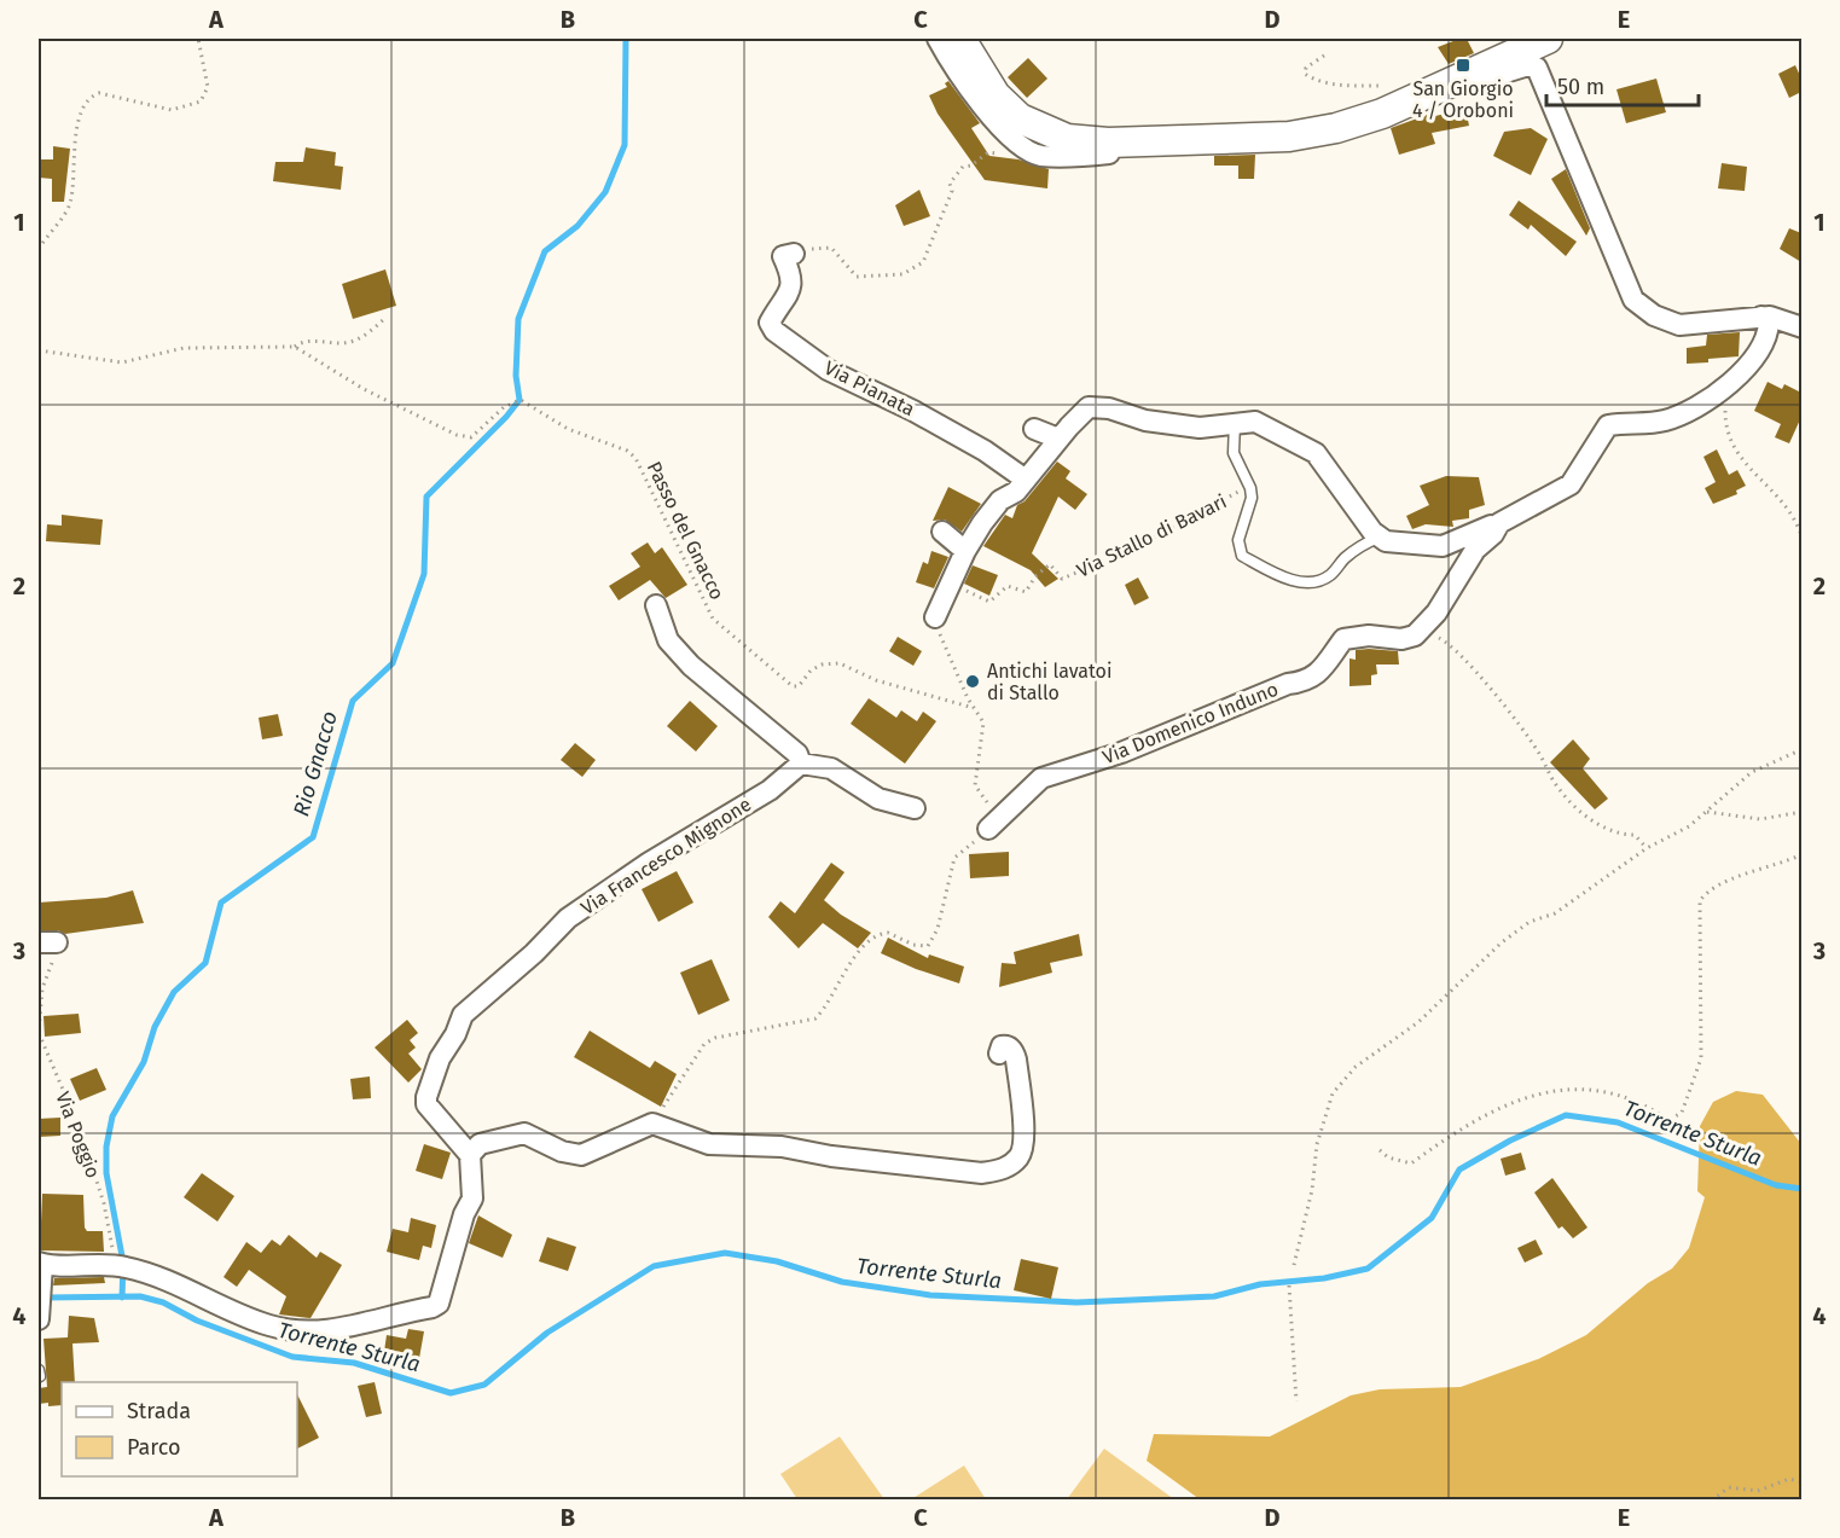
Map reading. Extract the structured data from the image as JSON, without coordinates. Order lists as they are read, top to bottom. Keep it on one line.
{"streets":{"street":["Via Pianata","Via Domenico Induno","Via Francesco Mignone"],"path":["Passo del Gnacco","Via Stallo di Bavari","Via Poggio"]},"water":["Rio Gnacco","Torrente Sturla"],"places":{"transit":["San Giorgio 4 / Oroboni"],"other":["Antichi lavatoi di Stallo"]},"legend":["Strada","Parco"],"scale_bar":"50 m","grid":{"columns":["A","B","C","D","E"],"rows":["1","2","3","4"]}}
